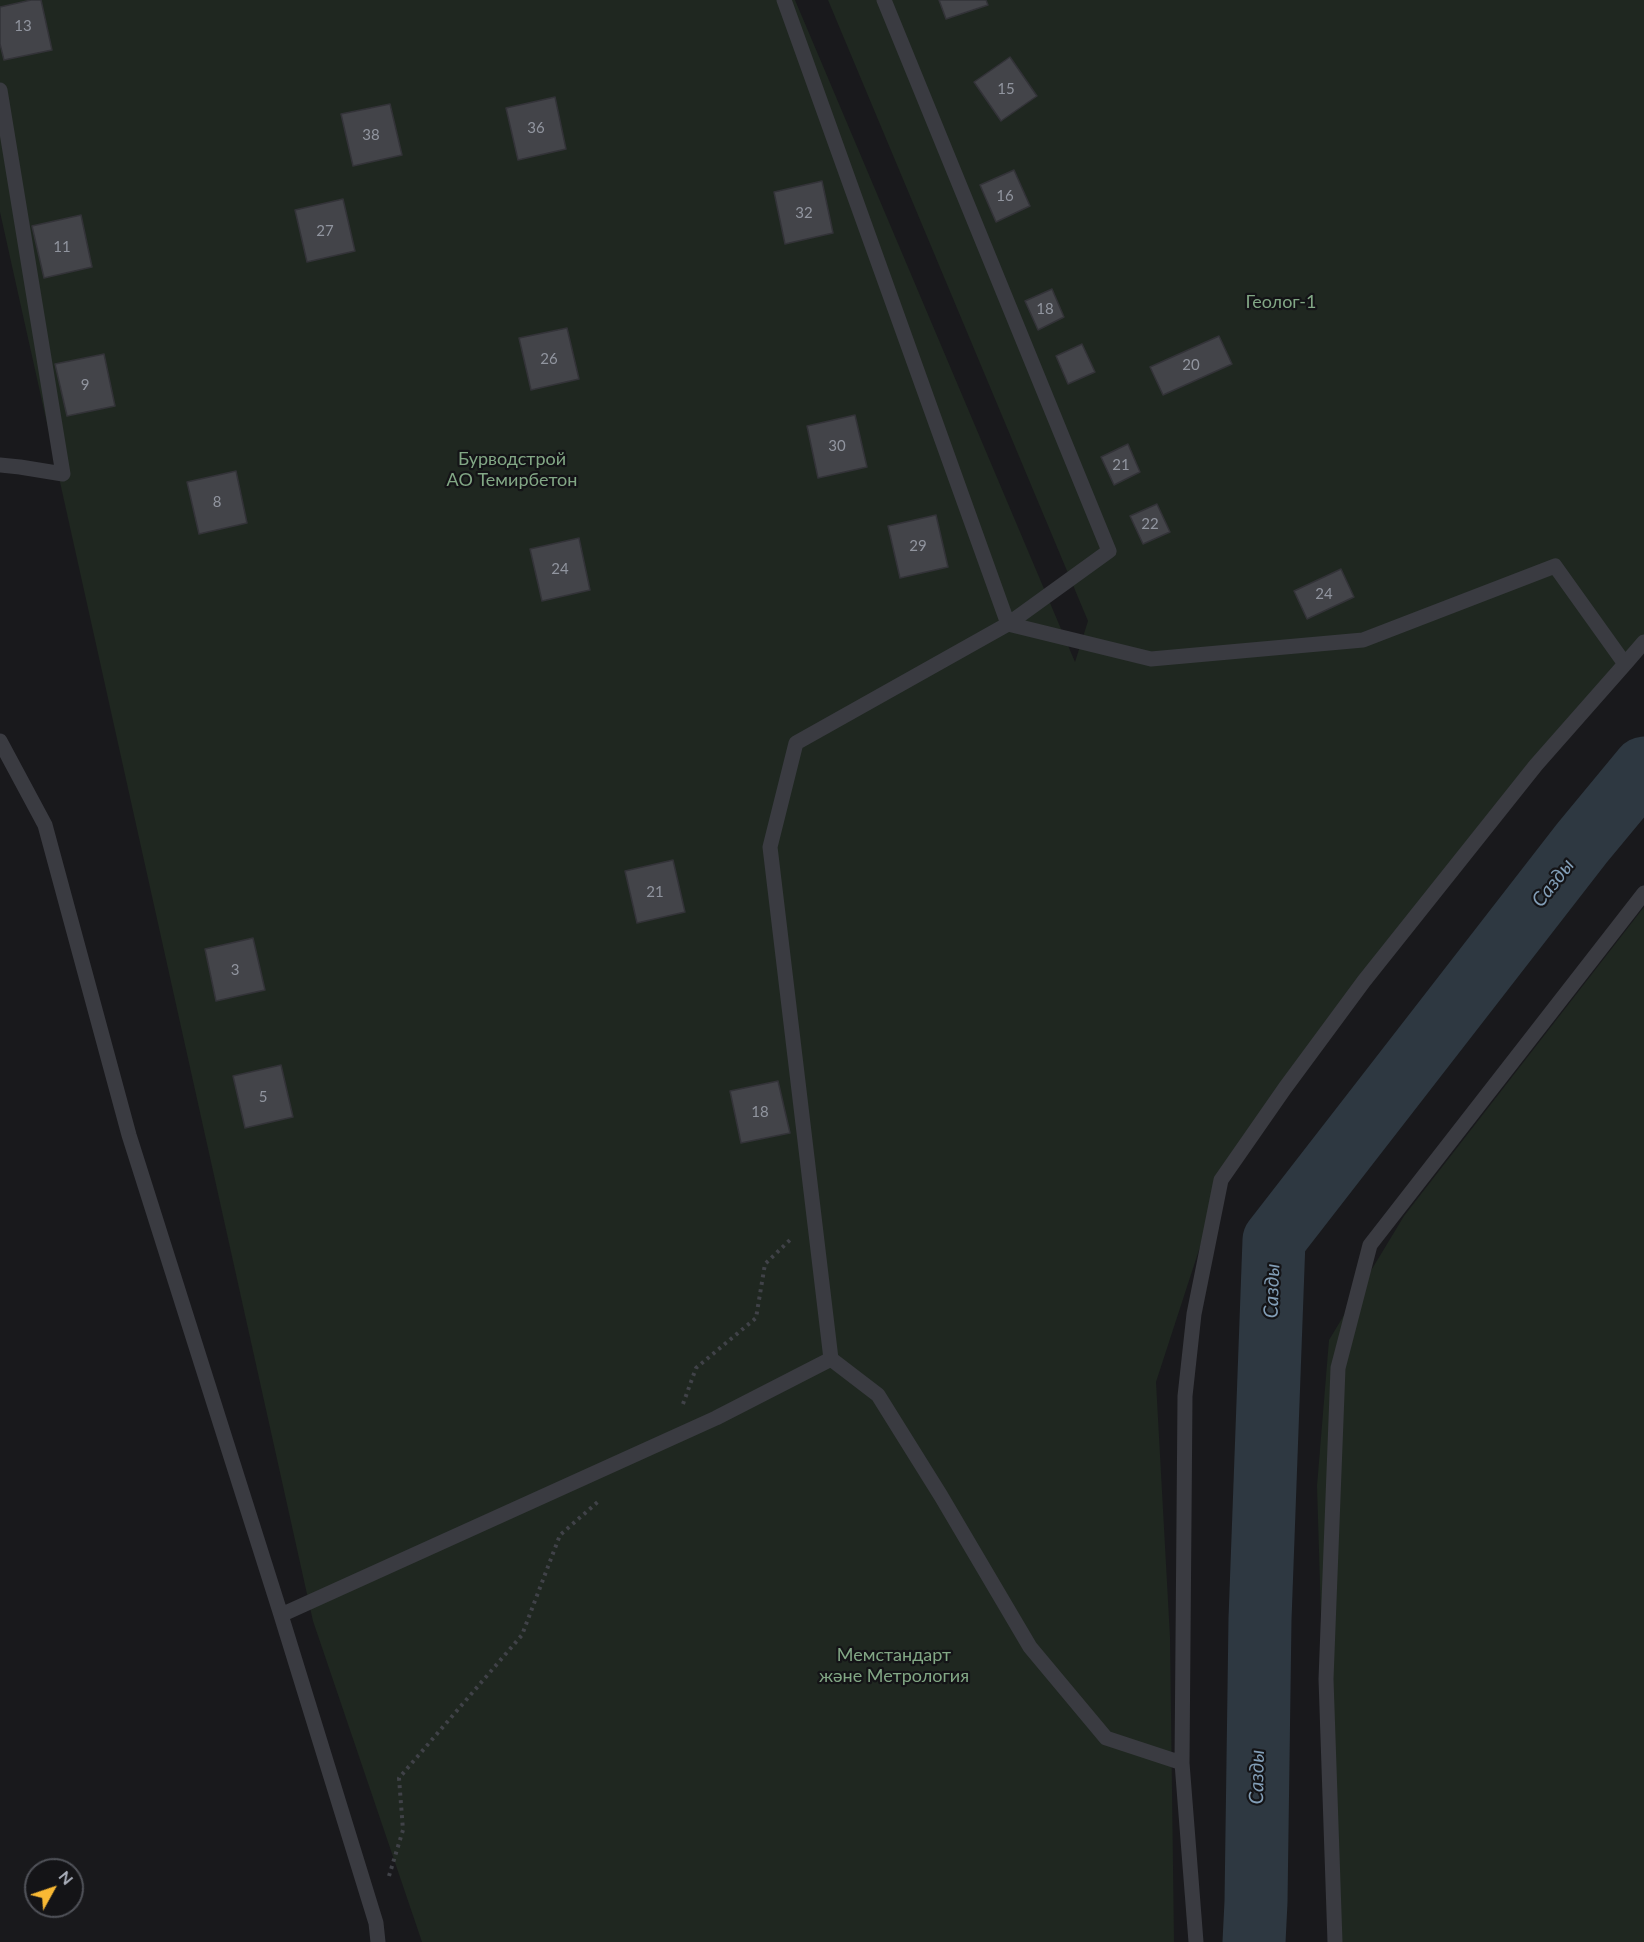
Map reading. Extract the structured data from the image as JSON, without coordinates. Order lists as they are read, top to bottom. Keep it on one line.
{"water":["Сазды"],"parks":["Геолог-1","Бурводстрой АО Темирбетон","Мемстандарт және Метрология"],"house_numbers":["13","15","36","38","16","32","27","11","18","26","20","9","30","21","8","22","29","24","24","21","3","5","18"],"north":"top right"}
